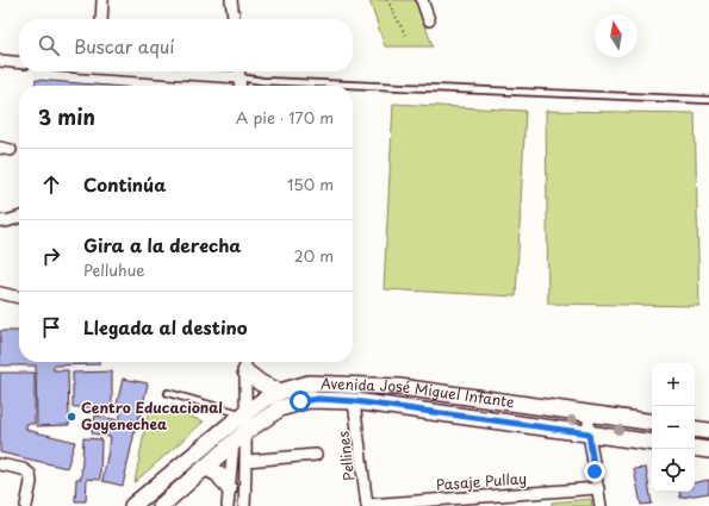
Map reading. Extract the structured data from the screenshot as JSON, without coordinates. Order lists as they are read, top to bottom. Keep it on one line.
{"streets":{"main road":["Avenida José Miguel Infante"],"street":["Pellines","Pasaje Pullay"]},"crossings":[["Avenida José Miguel Infante","Pellines"],["Pellines","Pasaje Pullay"]],"places":["Centro Educacional Goyenechea"],"north":"top","page":{"search":"Buscar aquí","heading":["3 min","A pie · 170 m"],"list":[["Continúa","150 m"],["Gira a la derecha","Pelluhue","20 m"],"Llegada al destino"],"map_buttons":["+","−"]}}
